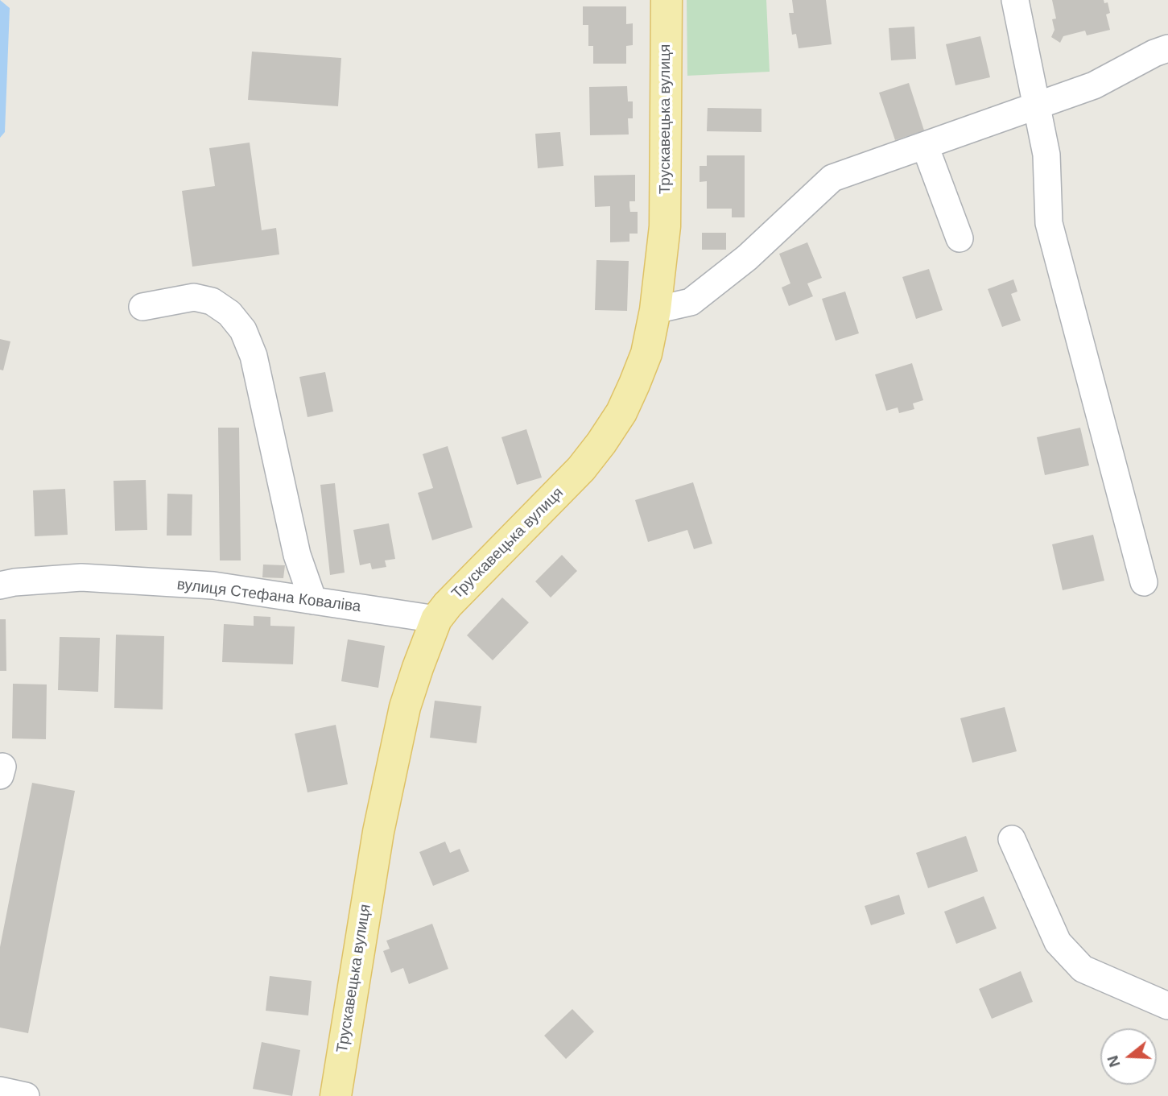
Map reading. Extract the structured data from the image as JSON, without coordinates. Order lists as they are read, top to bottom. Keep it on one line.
{"streets":{"main road":["Трускавецька вулиця"],"street":["вулиця Стефана Коваліва"]},"crossings":[["Трускавецька вулиця","вулиця Стефана Коваліва"]],"north":"left"}
